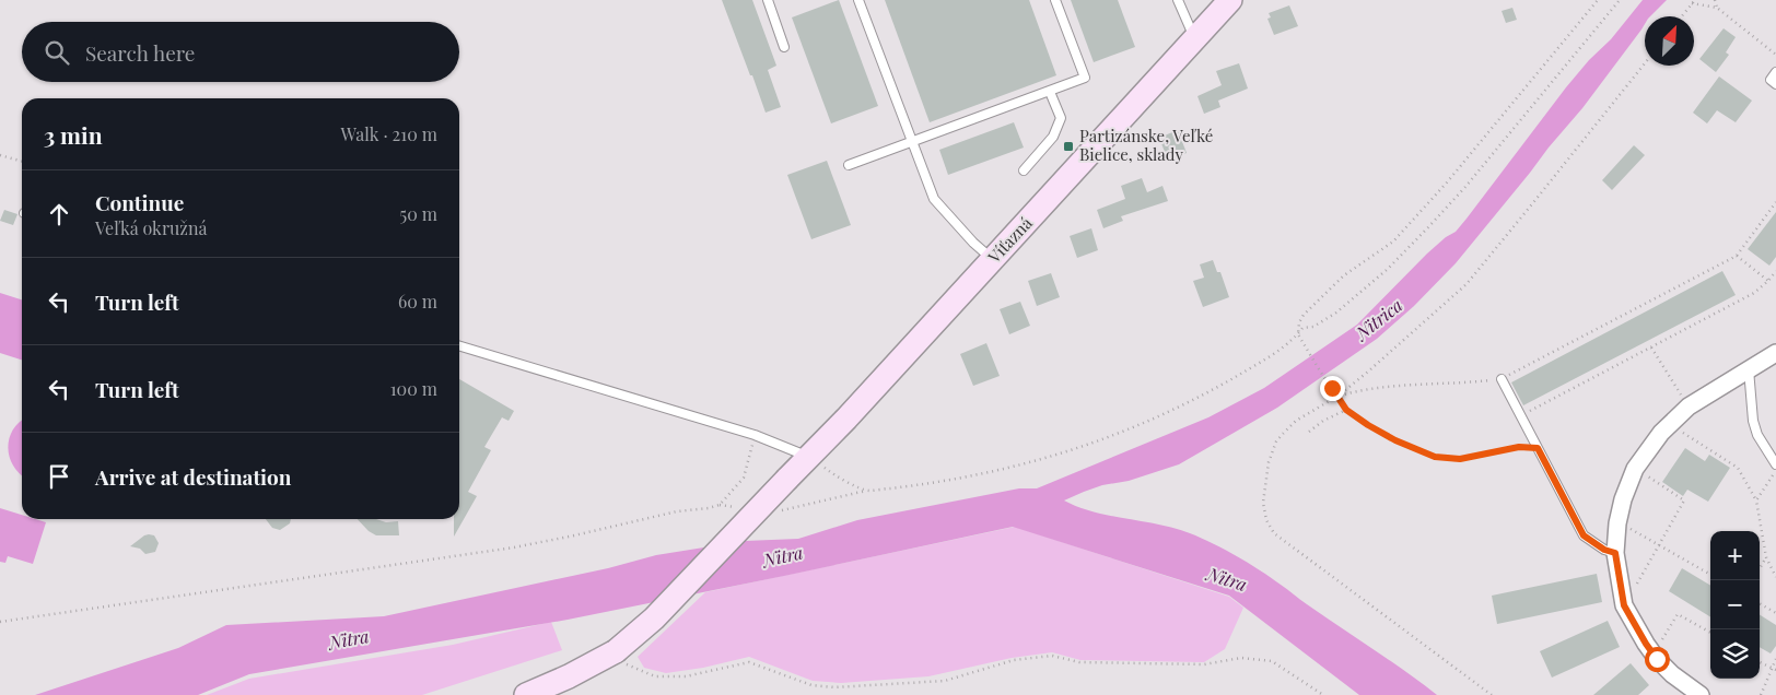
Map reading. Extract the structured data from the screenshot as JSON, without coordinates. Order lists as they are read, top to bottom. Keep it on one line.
{"streets":{"main road":["Víťazná"]},"water":["Nitrica","Nitra"],"places":{"transit":["Partizánske, Veľké Bielice, sklady"]},"north":"top right","page":{"search":"Search here","heading":["3 min","Walk · 210 m"],"list":[["Continue","Veľká okružná","50 m"],["Turn left","60 m"],["Turn left","100 m"],"Arrive at destination"],"map_buttons":["+","−"]}}
